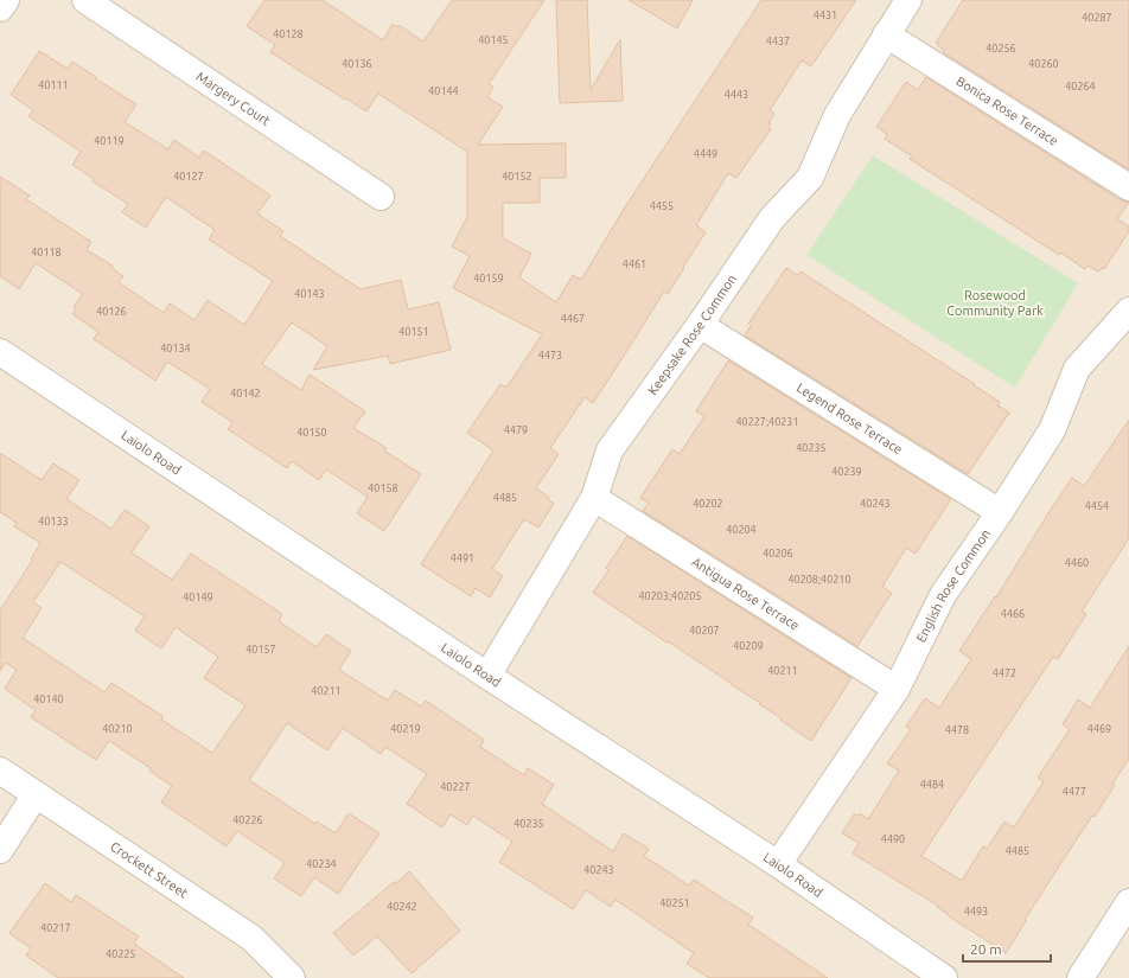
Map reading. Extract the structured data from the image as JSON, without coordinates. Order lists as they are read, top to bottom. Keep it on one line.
{"streets":{"street":["Margery Court","Bonica Rose Terrace","Keepsake Rose Common","Legend Rose Terrace","Laiolo Road","English Rose Common","Antigua Rose Terrace","Crockett Street"]},"crossings":[["Bonica Rose Terrace","Keepsake Rose Common"],["Keepsake Rose Common","Legend Rose Terrace"],["Keepsake Rose Common","Laiolo Road"],["Keepsake Rose Common","Antigua Rose Terrace"],["Legend Rose Terrace","English Rose Common"],["Laiolo Road","English Rose Common"],["English Rose Common","Antigua Rose Terrace"]],"parks":["Rosewood Community Park"],"house_numbers":["4431","40287","40128","40145","4437","40256","40136","40260","40111","40264","40144","4443","40119","4449","40127","40152","4455","40118","4461","40159","40143","40126","4467","40151","40134","4473","40142","40227;40231","4479","40150","40235","40239","40158","4485","40202","40243","4454","40133","40204","40206","4491","4460","40208;40210","40203;40205","40149","4466","40207","40209","40157","40211","4472","40211","40140","40210","40219","4469","4478","4484","40227","4477","40226","40235","4490","4485","40234","40243","40251","40242","4493","40217","40225"],"scale_bar":"20 m"}
